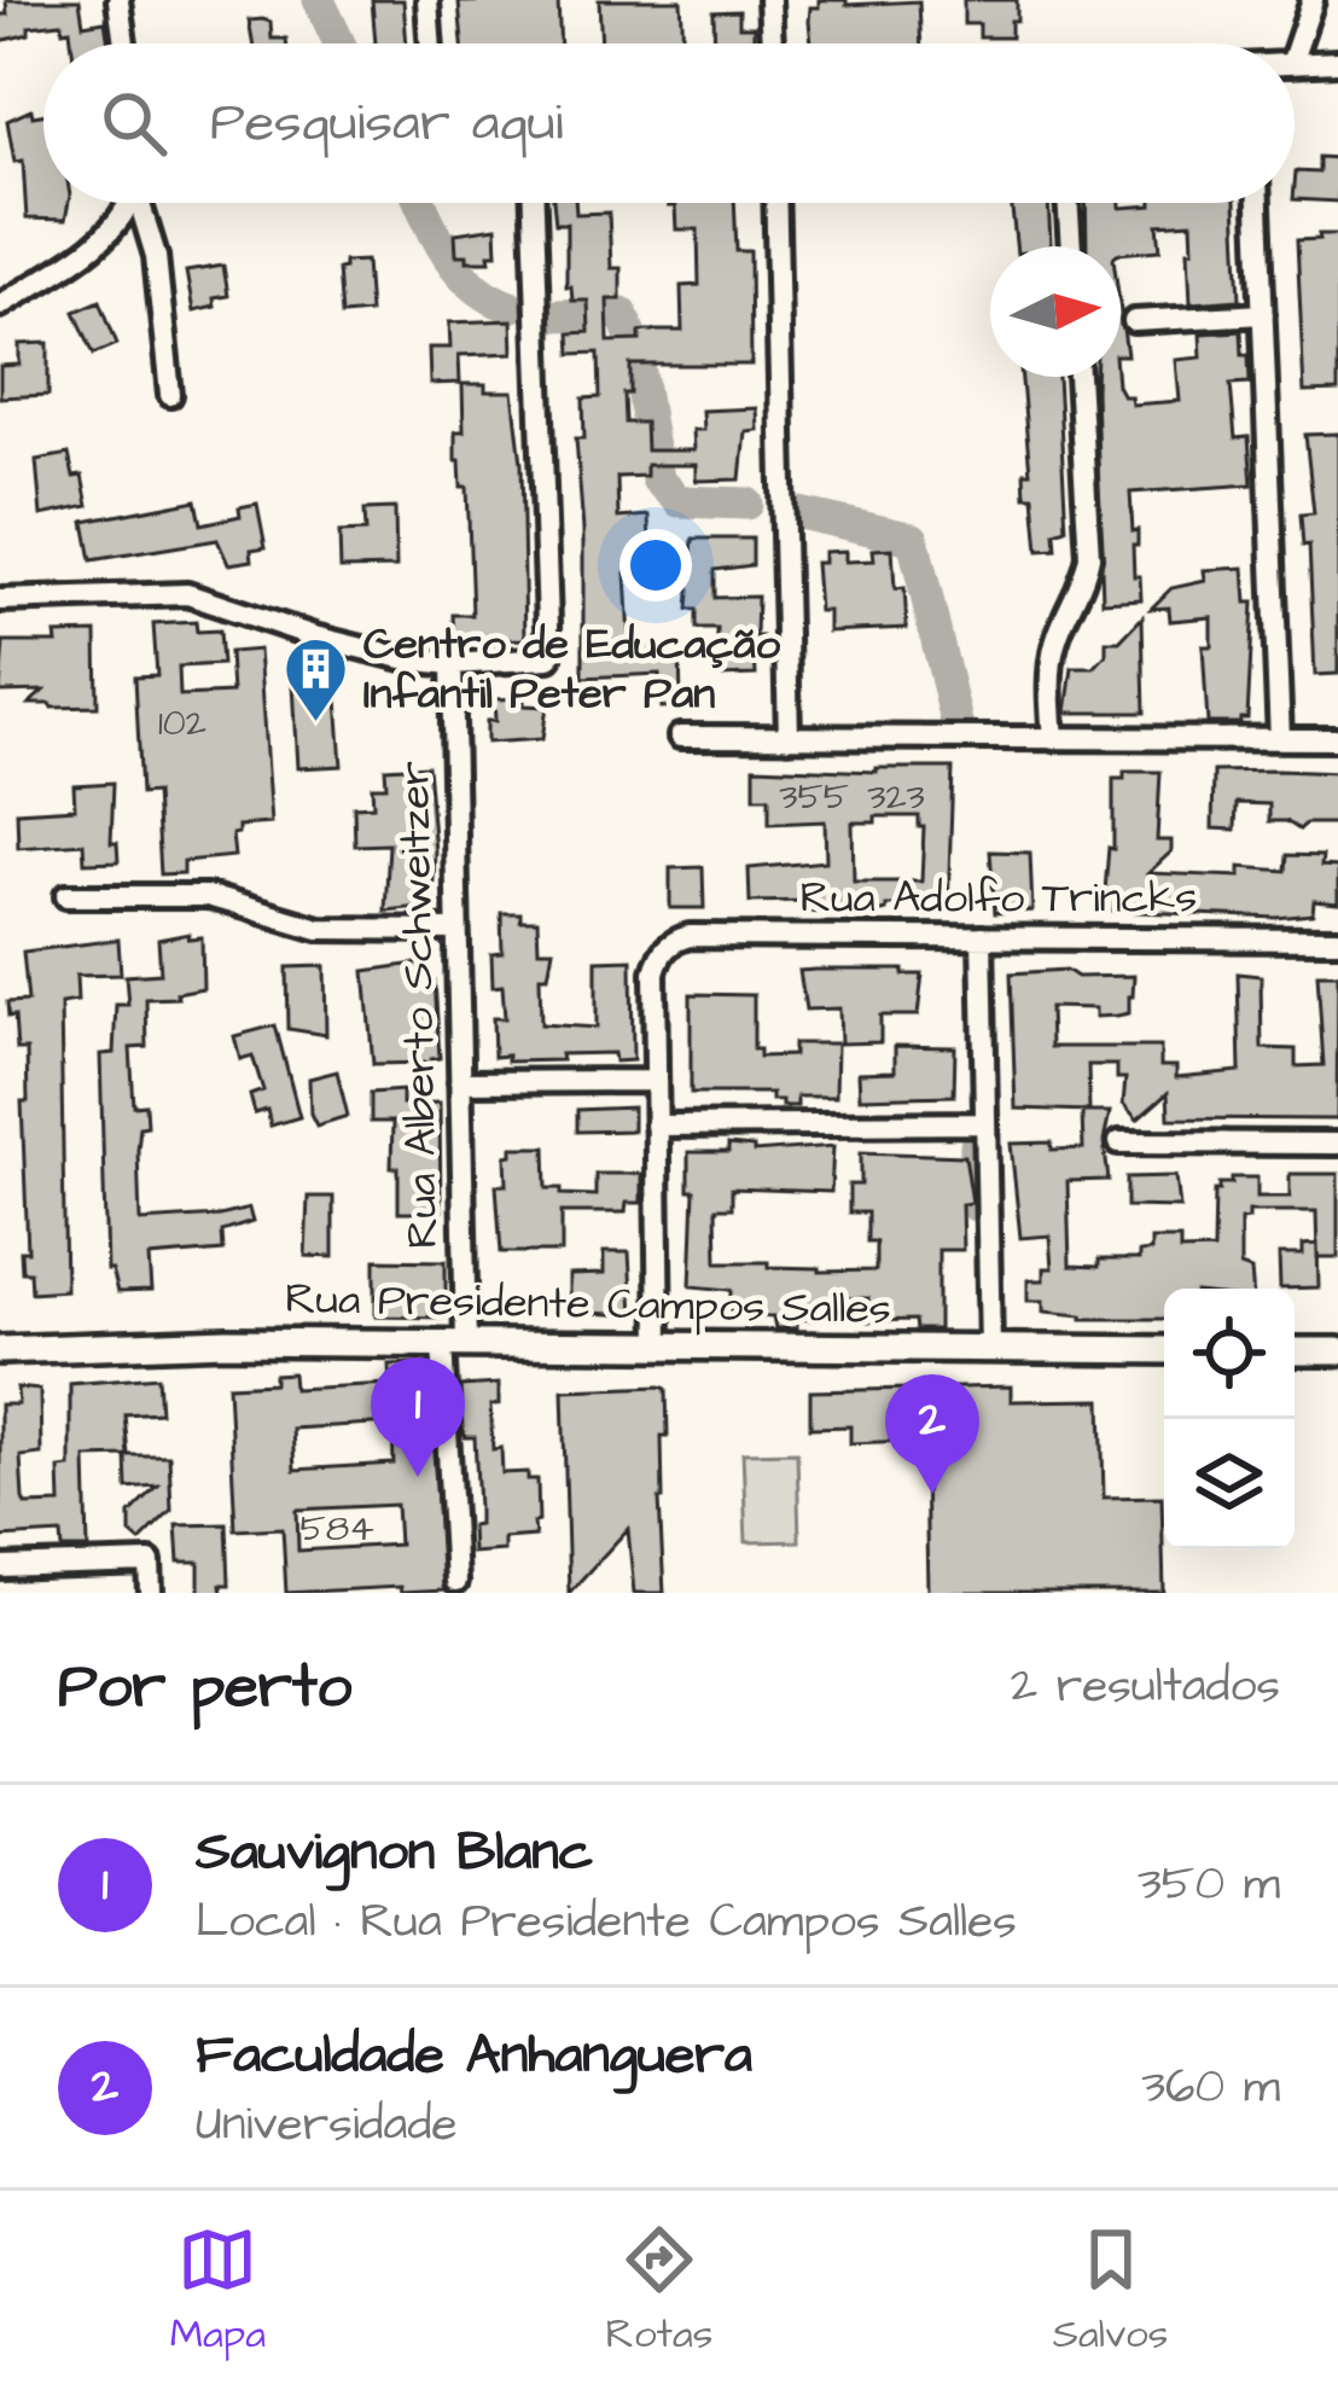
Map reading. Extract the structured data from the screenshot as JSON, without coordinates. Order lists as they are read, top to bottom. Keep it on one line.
{"streets":{"main road":["Rua Presidente Campos Salles"],"street":["Rua Adolfo Trincks","Rua Alberto Schweitzer"]},"crossings":[["Rua Alberto Schweitzer","Rua Presidente Campos Salles"]],"places":{"building":["Centro de Educação Infantil Peter Pan"]},"house_numbers":["102","355","323","584"],"north":"right","page":{"search":"Pesquisar aqui","pins":["1","2"],"heading":["Por perto","2 resultados"],"list":[{"mark":"1","name":"Sauvignon Blanc","note":"Local · Rua Presidente Campos Salles","value":"350 m"},{"mark":"2","name":"Faculdade Anhanguera","note":"Universidade","value":"360 m"}],"nav":["Mapa","Rotas","Salvos"]}}
